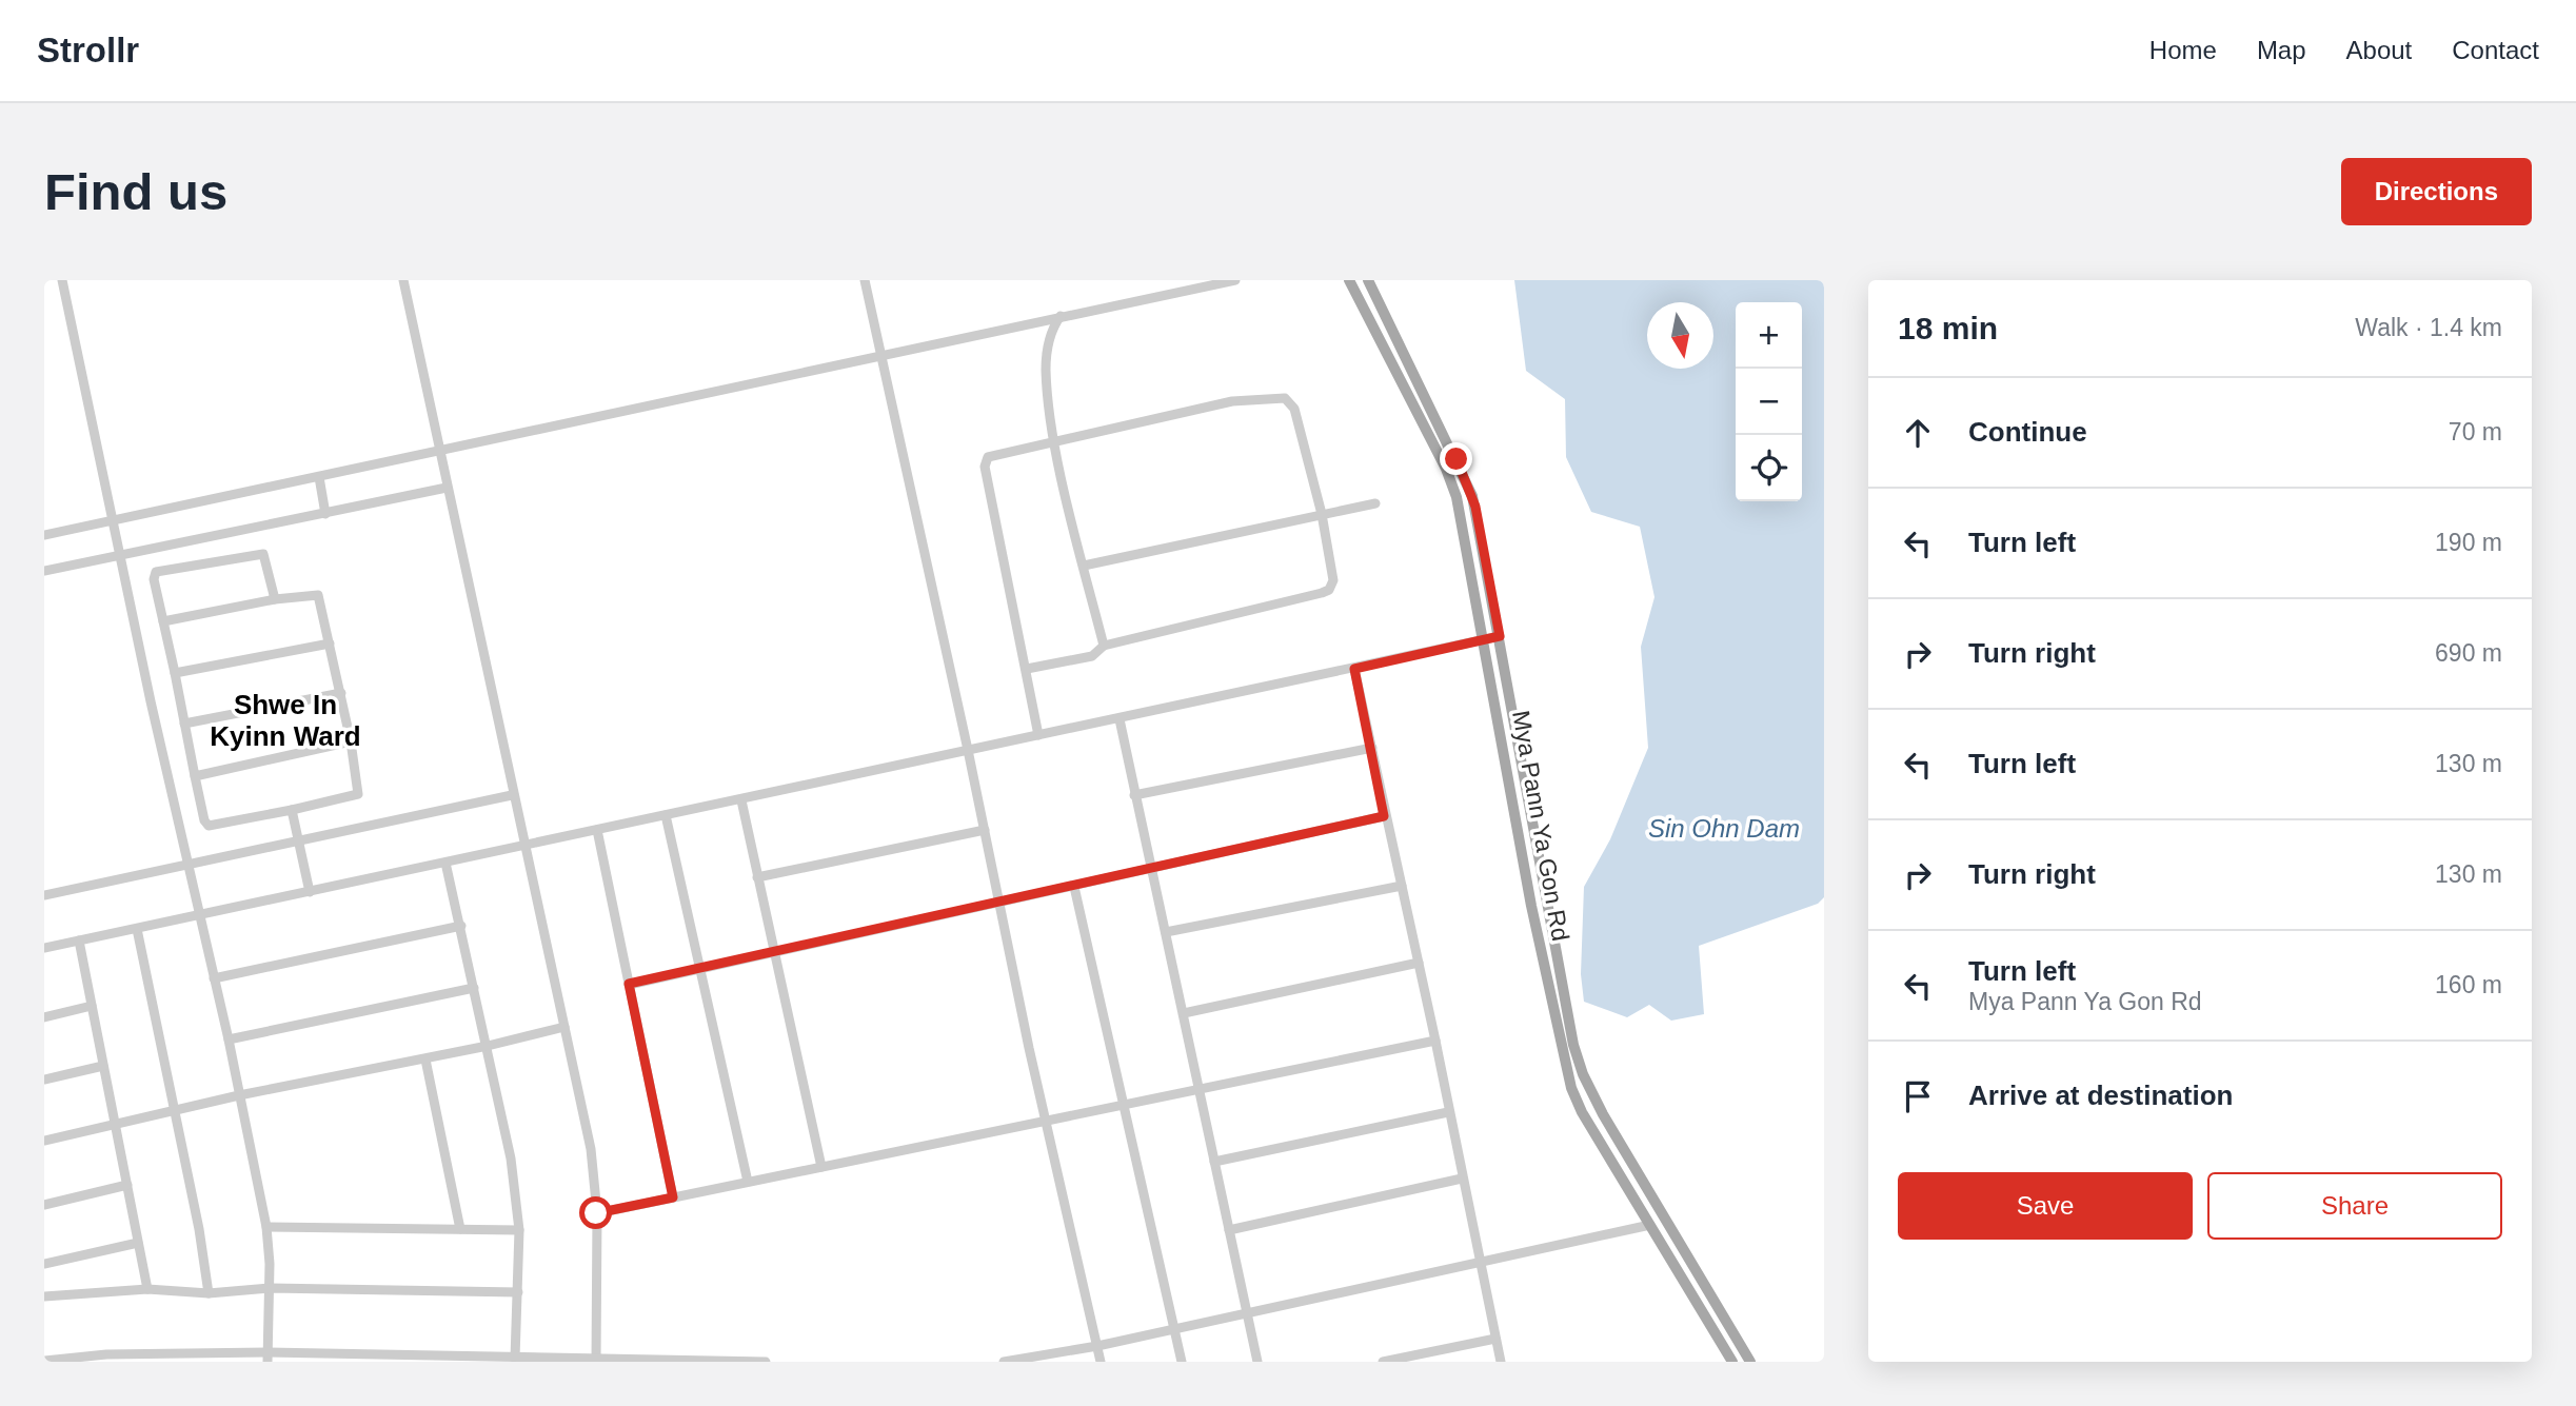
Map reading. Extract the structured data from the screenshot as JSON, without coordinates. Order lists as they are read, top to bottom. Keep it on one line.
{"streets":{"main road":["Mya Pann Ya Gon Rd"]},"districts":["Shwe In Kyinn Ward"],"water":["Sin Ohn Dam"],"north":"bottom","page":{"header":"Strollr","nav":["Home","Map","About","Contact"],"buttons":["Directions",["Save","Share"]],"title":"Find us","heading":["18 min","Walk · 1.4 km"],"map_buttons":["+","−"],"list":[["Continue","70 m"],["Turn left","190 m"],["Turn right","690 m"],["Turn left","130 m"],["Turn right","130 m"],["Turn left","Mya Pann Ya Gon Rd","160 m"],"Arrive at destination"]}}
